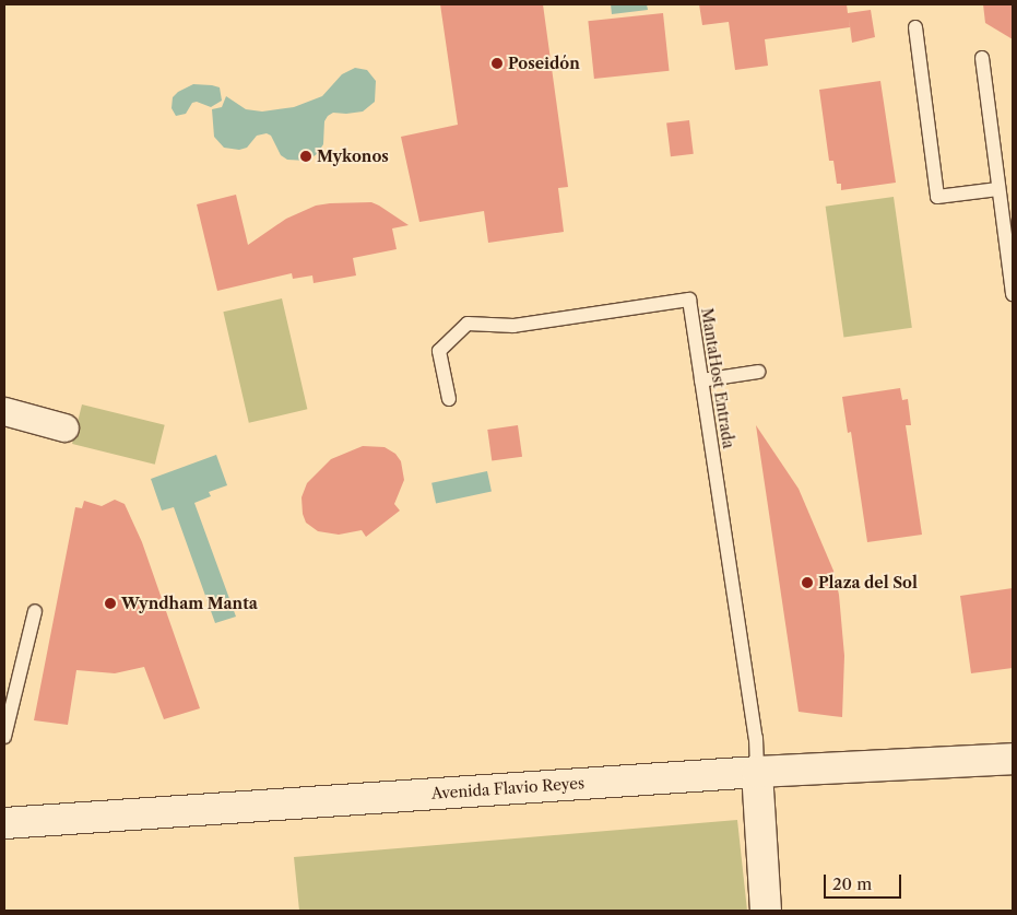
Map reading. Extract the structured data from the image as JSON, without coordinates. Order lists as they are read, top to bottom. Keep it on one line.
{"streets":{"main road":["Avenida Flavio Reyes"],"lane":["MantaHost Entrada"]},"crossings":[["MantaHost Entrada","Avenida Flavio Reyes"]],"places":["Poseidón","Mykonos","Plaza del Sol","Wyndham Manta"],"scale_bar":"20 m"}
